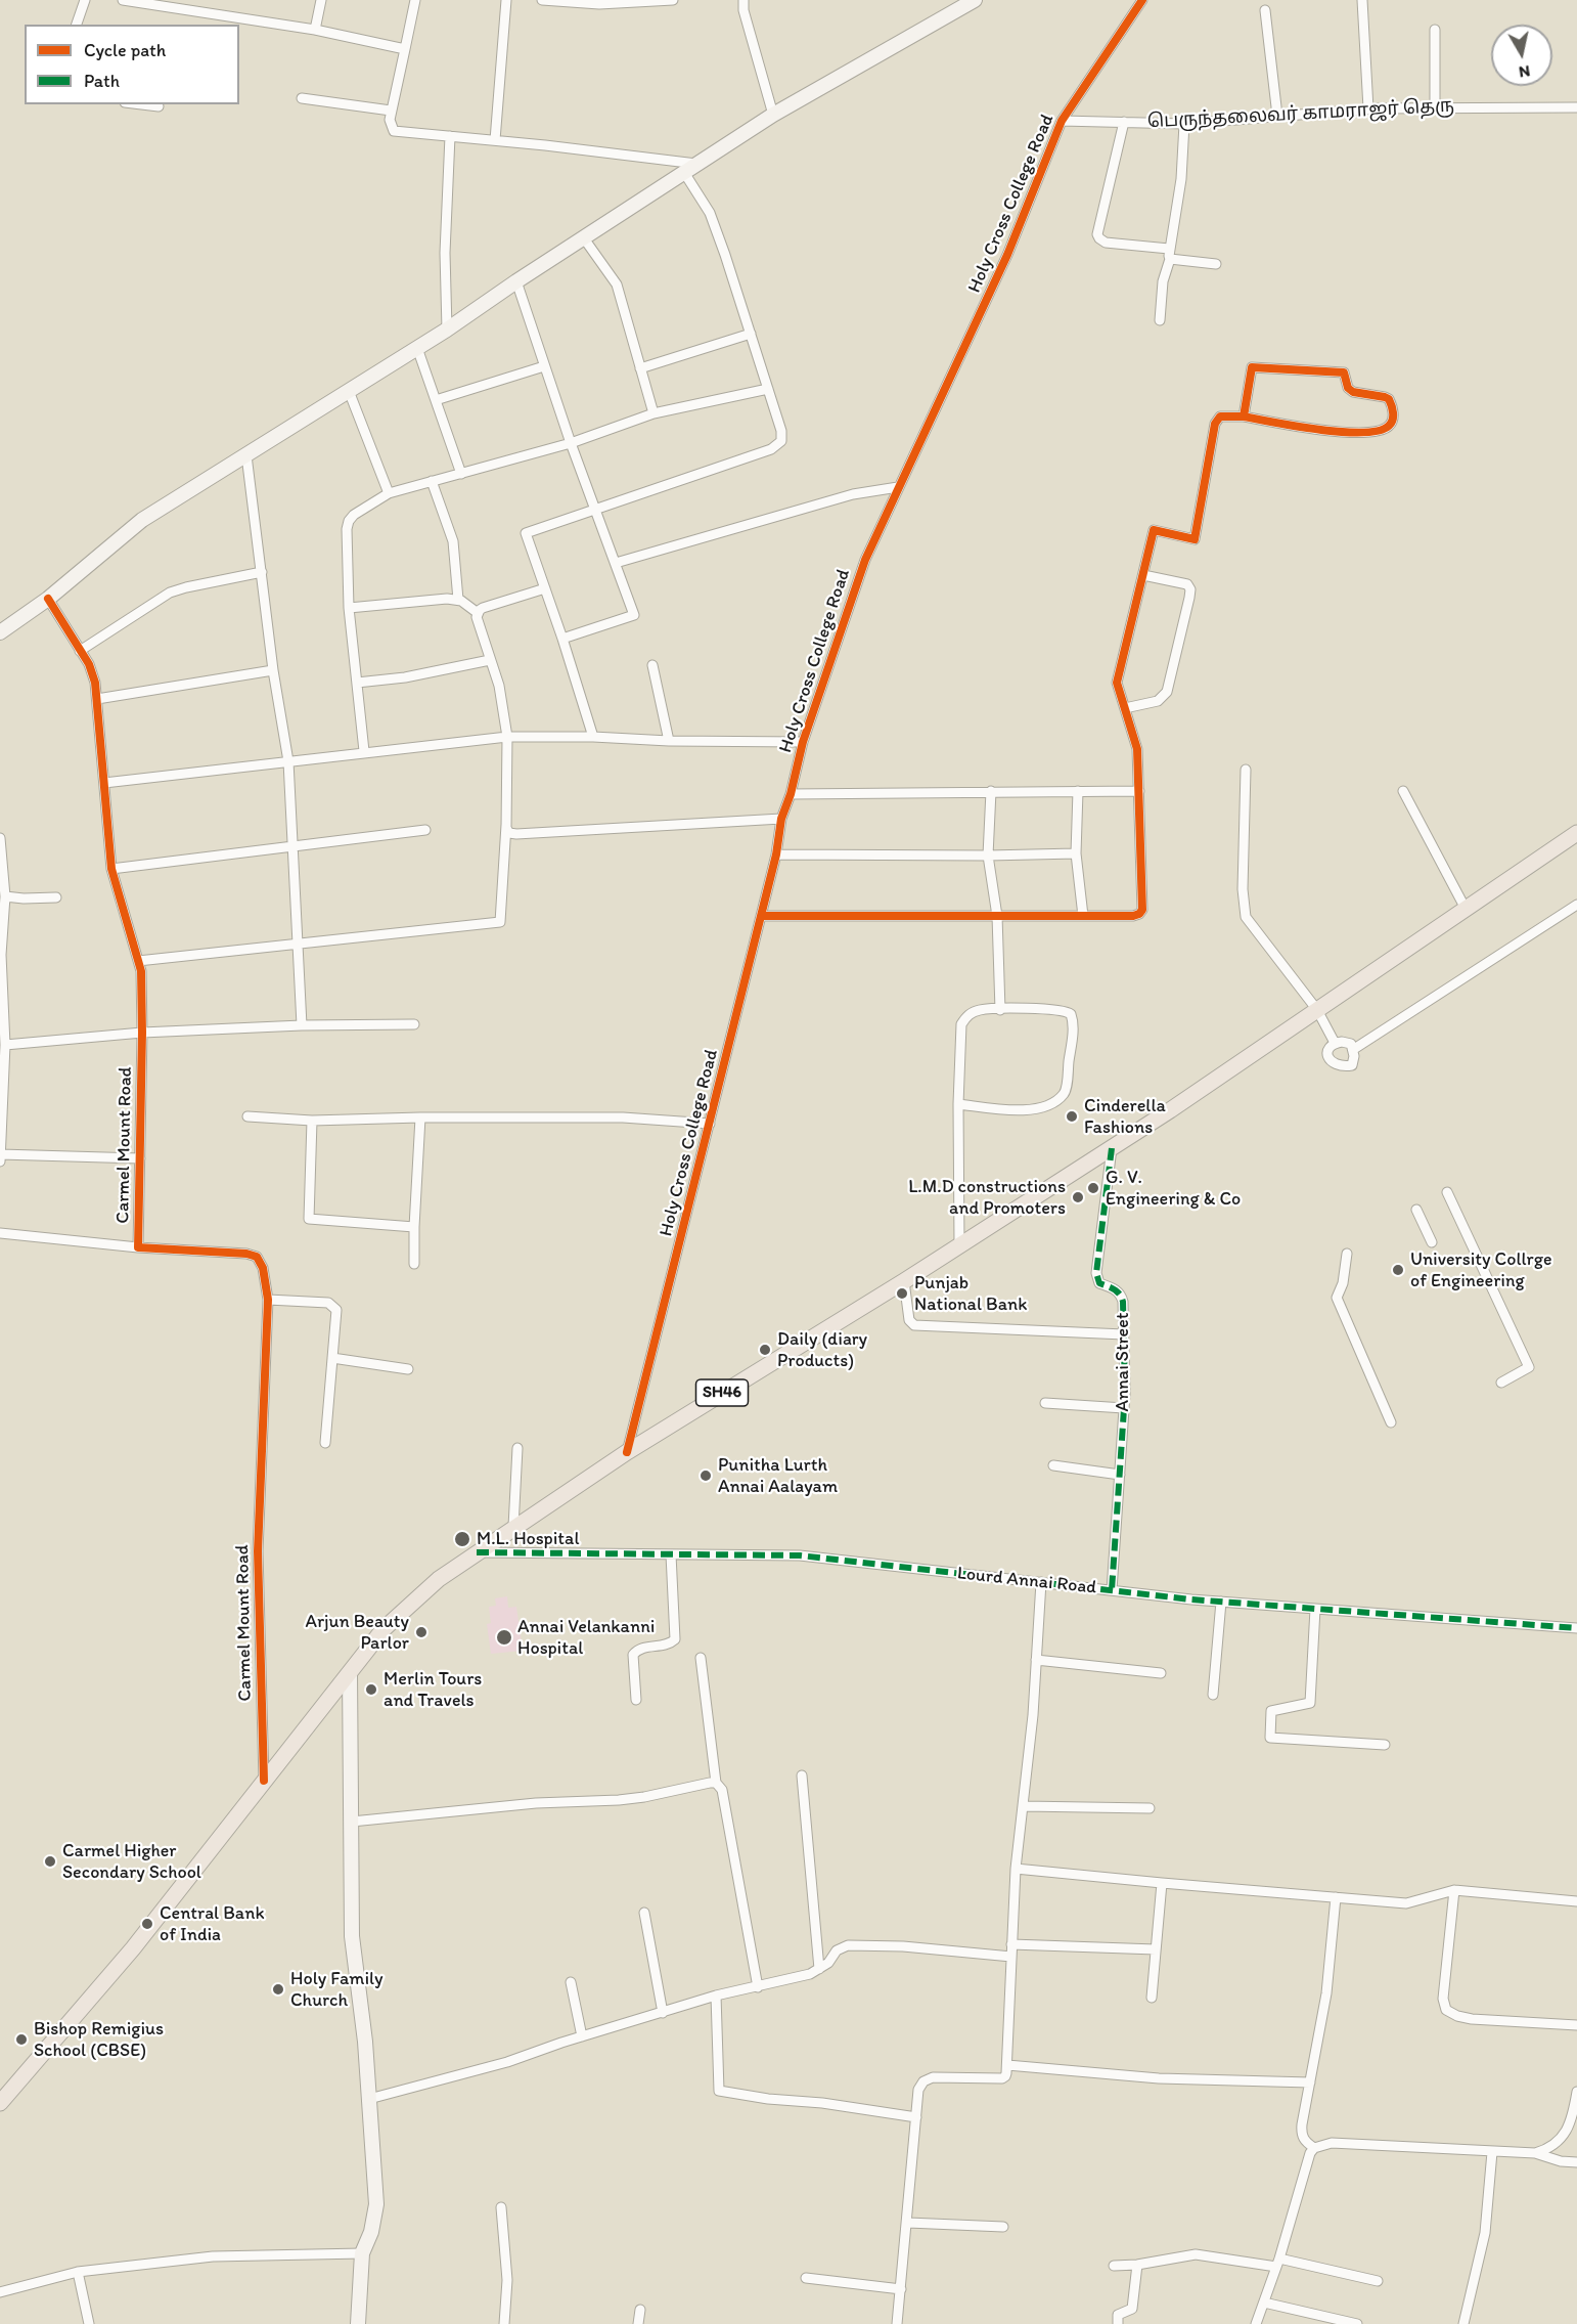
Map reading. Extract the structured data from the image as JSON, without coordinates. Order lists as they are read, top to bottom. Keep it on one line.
{"streets":{"main road":["SH46"],"street":["பெருந்தலைவர் காமராஜர் தெரு","Holy Cross College Road","Carmel Mount Road","Annai Street","Lourd Annai Road"]},"crossings":[["பெருந்தலைவர் காமராஜர் தெரு","Holy Cross College Road"],["Holy Cross College Road","SH46"],["Carmel Mount Road","SH46"],["Annai Street","SH46"],["Annai Street","Lourd Annai Road"],["SH46","Lourd Annai Road"]],"places":["Cinderella Fashions","G. V. Engineering & Co","L.M.D constructions and Promoters","University Collrge of Engineering","Punjab National Bank","Daily (diary Products)","Punitha Lurth Annai Aalayam","M.L. Hospital","Arjun Beauty Parlor","Annai Velankanni Hospital","Merlin Tours and Travels","Carmel Higher Secondary School","Central Bank of India","Holy Family Church","Bishop Remigius School (CBSE)"],"legend":["Cycle path","Path"],"north":"bottom"}
